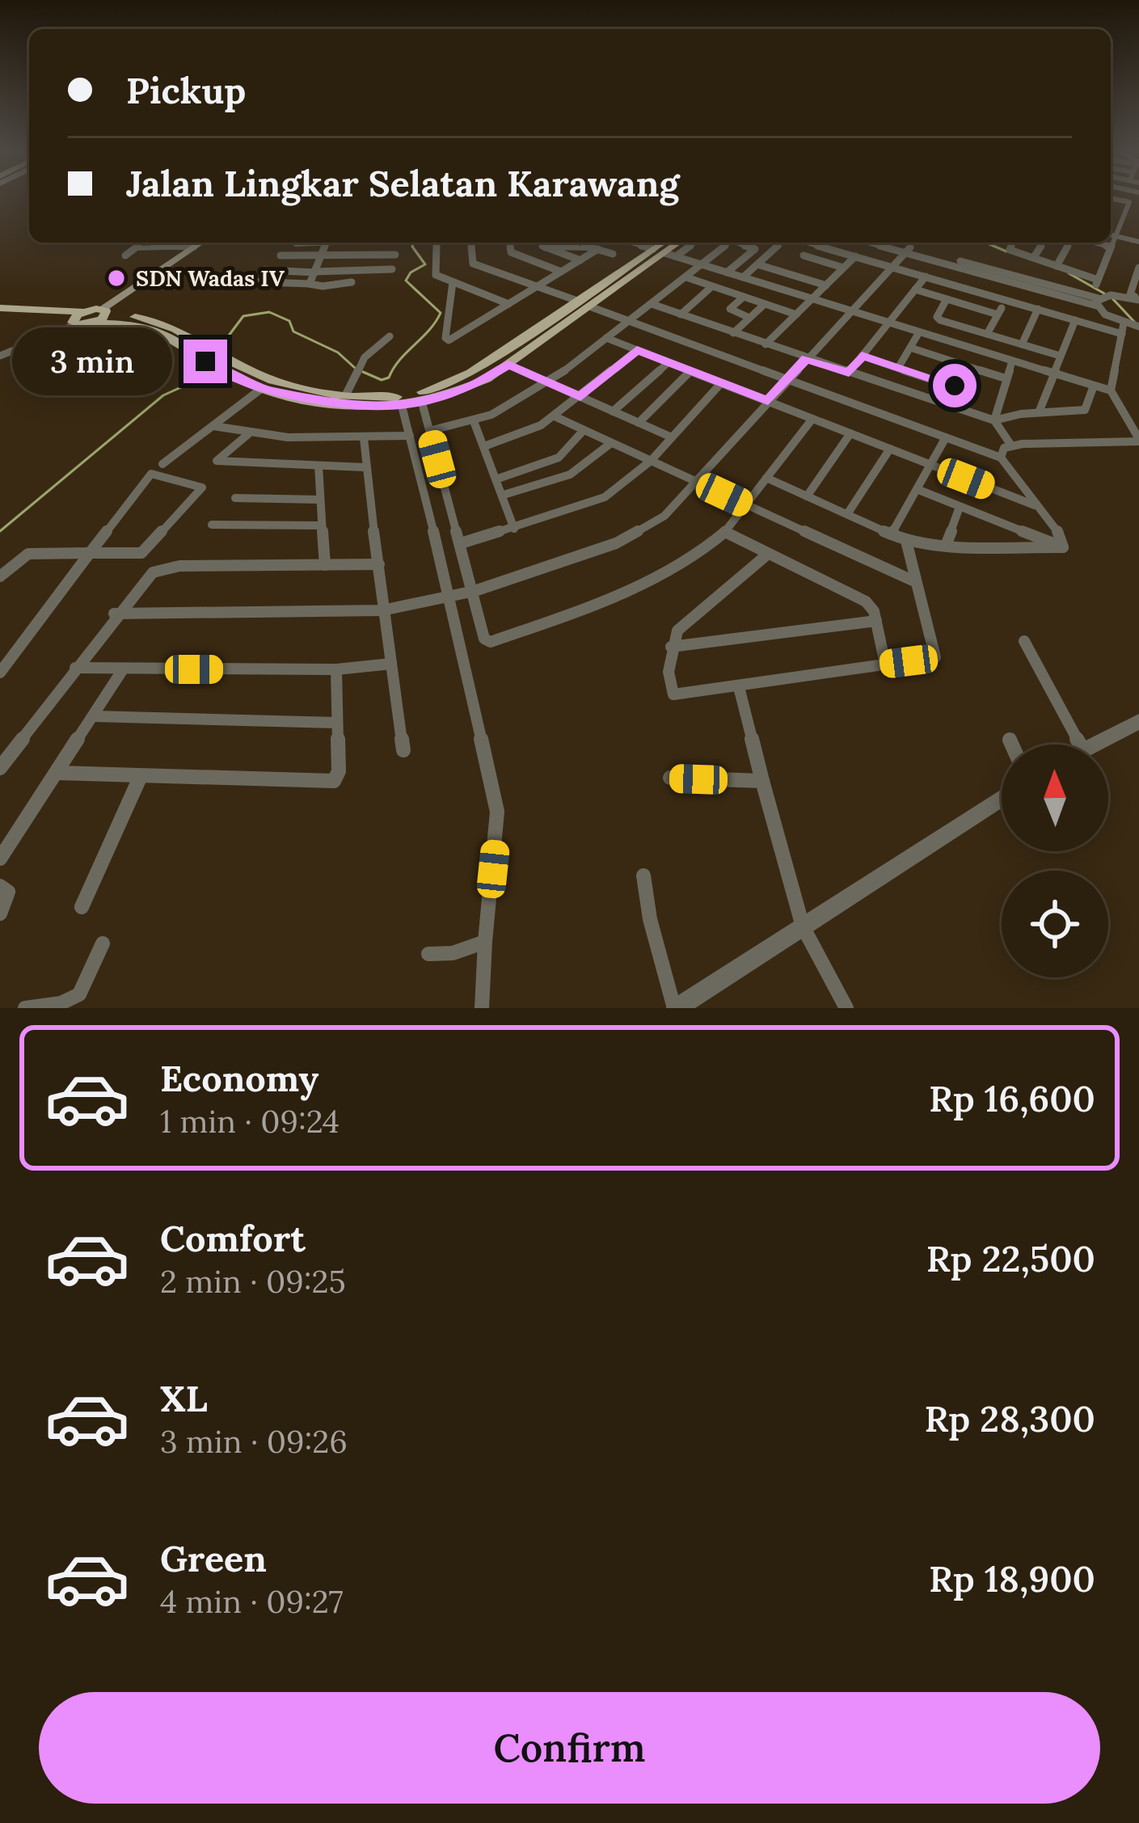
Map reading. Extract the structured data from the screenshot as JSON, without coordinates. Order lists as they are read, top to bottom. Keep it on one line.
{"places":["SDN Wadas IV"],"north":"top","page":{"banner":["Pickup","Jalan Lingkar Selatan Karawang"],"bubble":"3 min","list":[{"name":"Economy","note":"1 min · 09:24","value":"Rp 16,600"},{"name":"Comfort","note":"2 min · 09:25","value":"Rp 22,500"},{"name":"XL","note":"3 min · 09:26","value":"Rp 28,300"},{"name":"Green","note":"4 min · 09:27","value":"Rp 18,900"}],"buttons":"Confirm"}}
